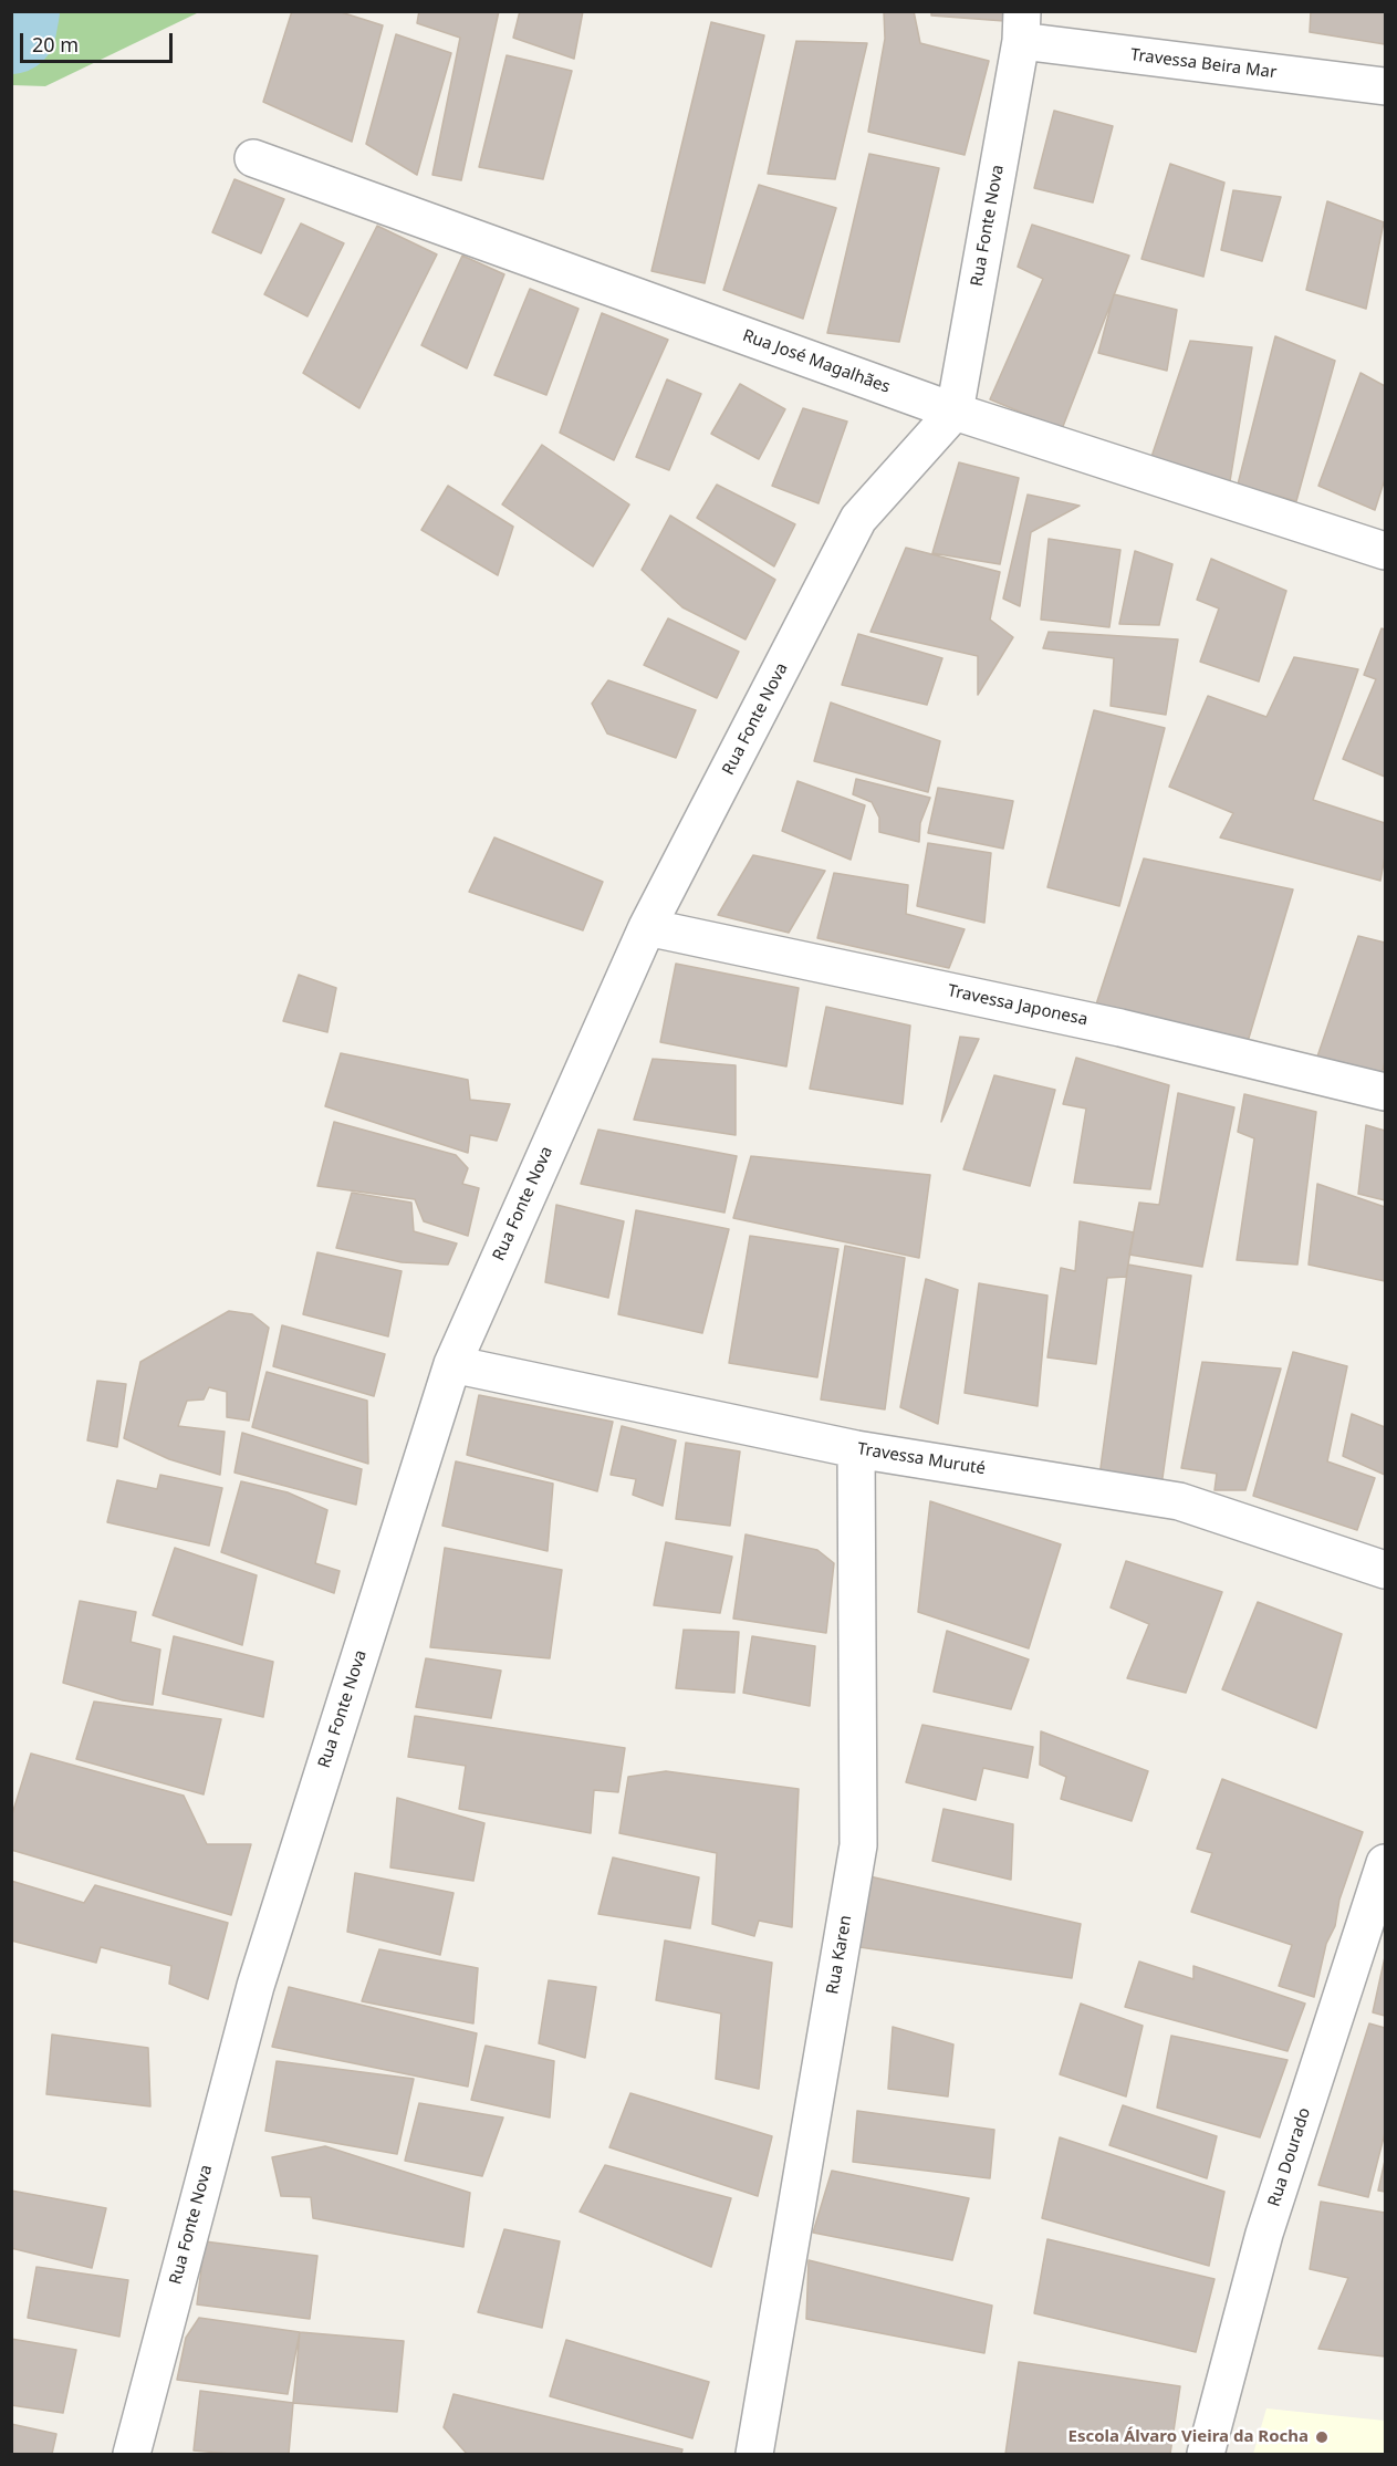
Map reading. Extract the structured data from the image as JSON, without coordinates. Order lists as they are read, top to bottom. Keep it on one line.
{"streets":{"street":["Travessa Beira Mar","Rua Fonte Nova","Rua José Magalhães","Travessa Japonesa","Travessa Muruté","Rua Karen","Rua Dourado"]},"crossings":[["Travessa Beira Mar","Rua Fonte Nova"],["Rua Fonte Nova","Rua José Magalhães"],["Rua Fonte Nova","Travessa Japonesa"],["Rua Fonte Nova","Travessa Muruté"],["Travessa Muruté","Rua Karen"]],"places":["Escola Álvaro Vieira da Rocha"],"scale_bar":"20 m"}
